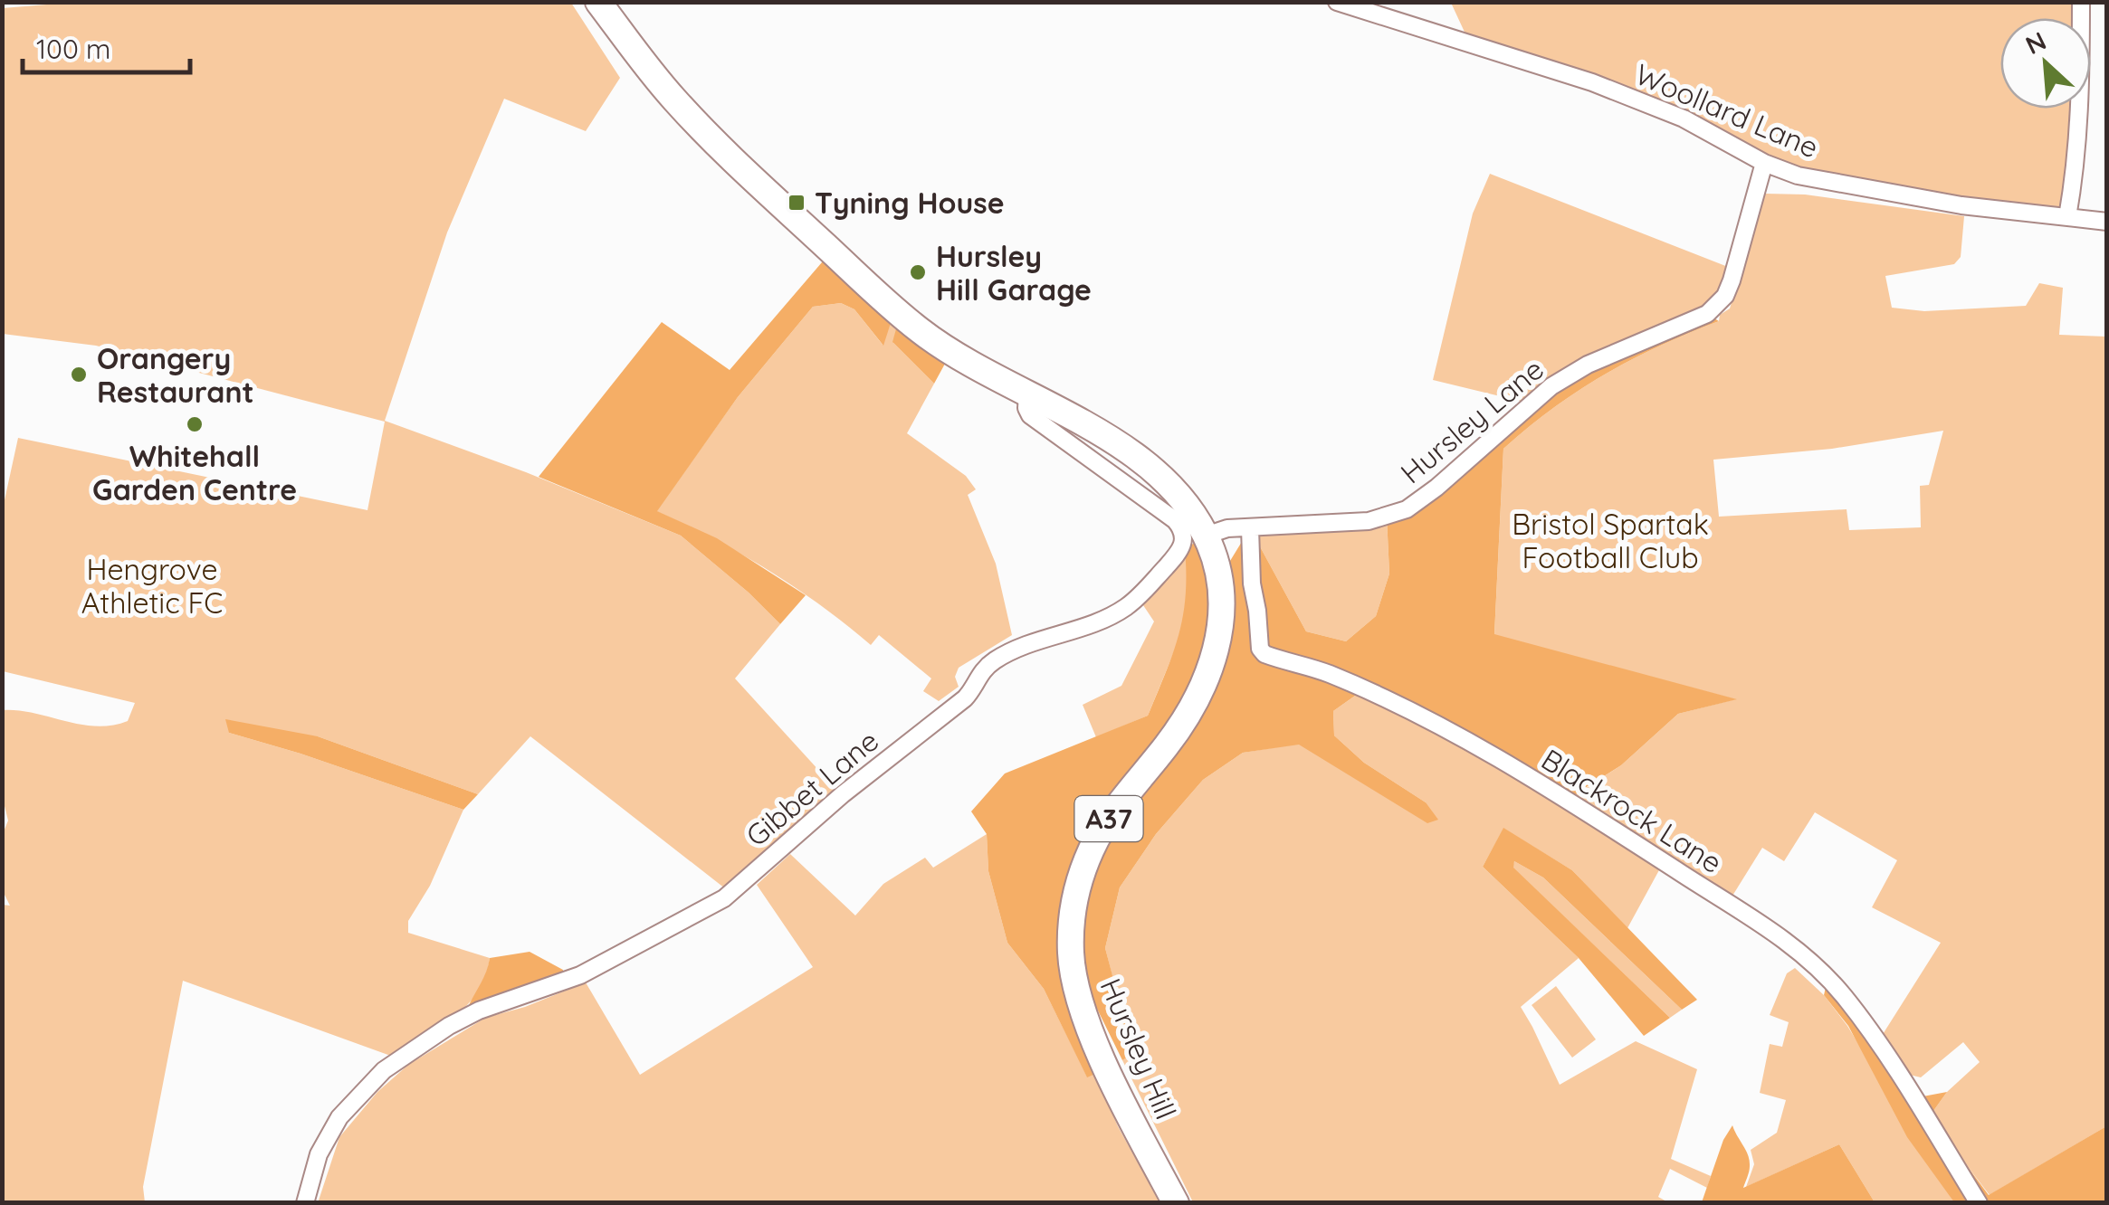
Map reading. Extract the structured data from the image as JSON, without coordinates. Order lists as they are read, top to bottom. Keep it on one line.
{"streets":{"highway":["A37","Hursley Hill"],"street":["Woollard Lane","Hursley Lane","Gibbet Lane","Blackrock Lane"]},"crossings":[["Woollard Lane","Hursley Lane"],["Hursley Lane","Blackrock Lane"],["Hursley Lane","Hursley Hill"],["Gibbet Lane","A37"],["Gibbet Lane","Hursley Hill"],["A37","Hursley Hill"]],"parks":["Bristol Spartak Football Club","Hengrove Athletic FC"],"places":{"transit":["Tyning House"],"other":["Hursley Hill Garage","Orangery Restaurant","Whitehall Garden Centre"]},"scale_bar":"100 m","north":"top left"}
